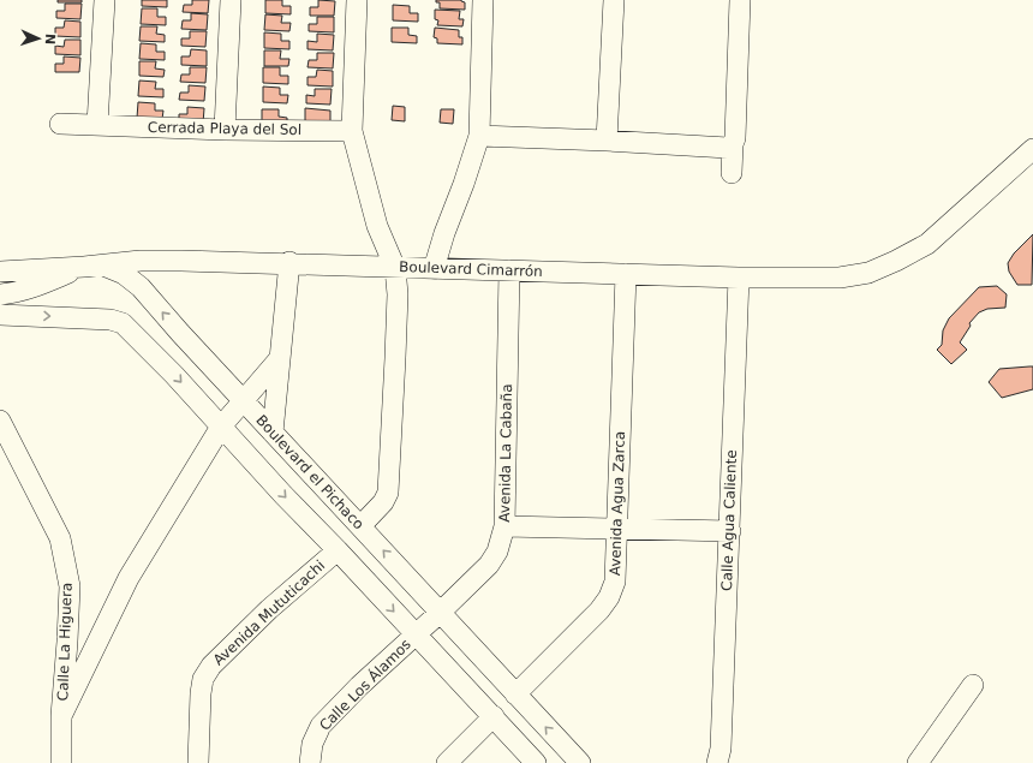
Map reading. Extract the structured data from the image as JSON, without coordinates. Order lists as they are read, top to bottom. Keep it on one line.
{"streets":{"street":["Cerrada Playa del Sol","Boulevard Cimarrón","Avenida La Cabaña","Boulevard el Pichaco","Avenida Agua Zarca","Calle Agua Caliente","Avenida Mututicachi","Calle La Higuera","Calle Los Álamos"]},"crossings":[["Boulevard Cimarrón","Avenida La Cabaña"],["Boulevard Cimarrón","Boulevard el Pichaco"],["Boulevard Cimarrón","Avenida Agua Zarca"],["Boulevard Cimarrón","Calle Agua Caliente"],["Avenida La Cabaña","Boulevard el Pichaco"],["Avenida La Cabaña","Calle Los Álamos"],["Boulevard el Pichaco","Avenida Agua Zarca"]],"north":"right"}
